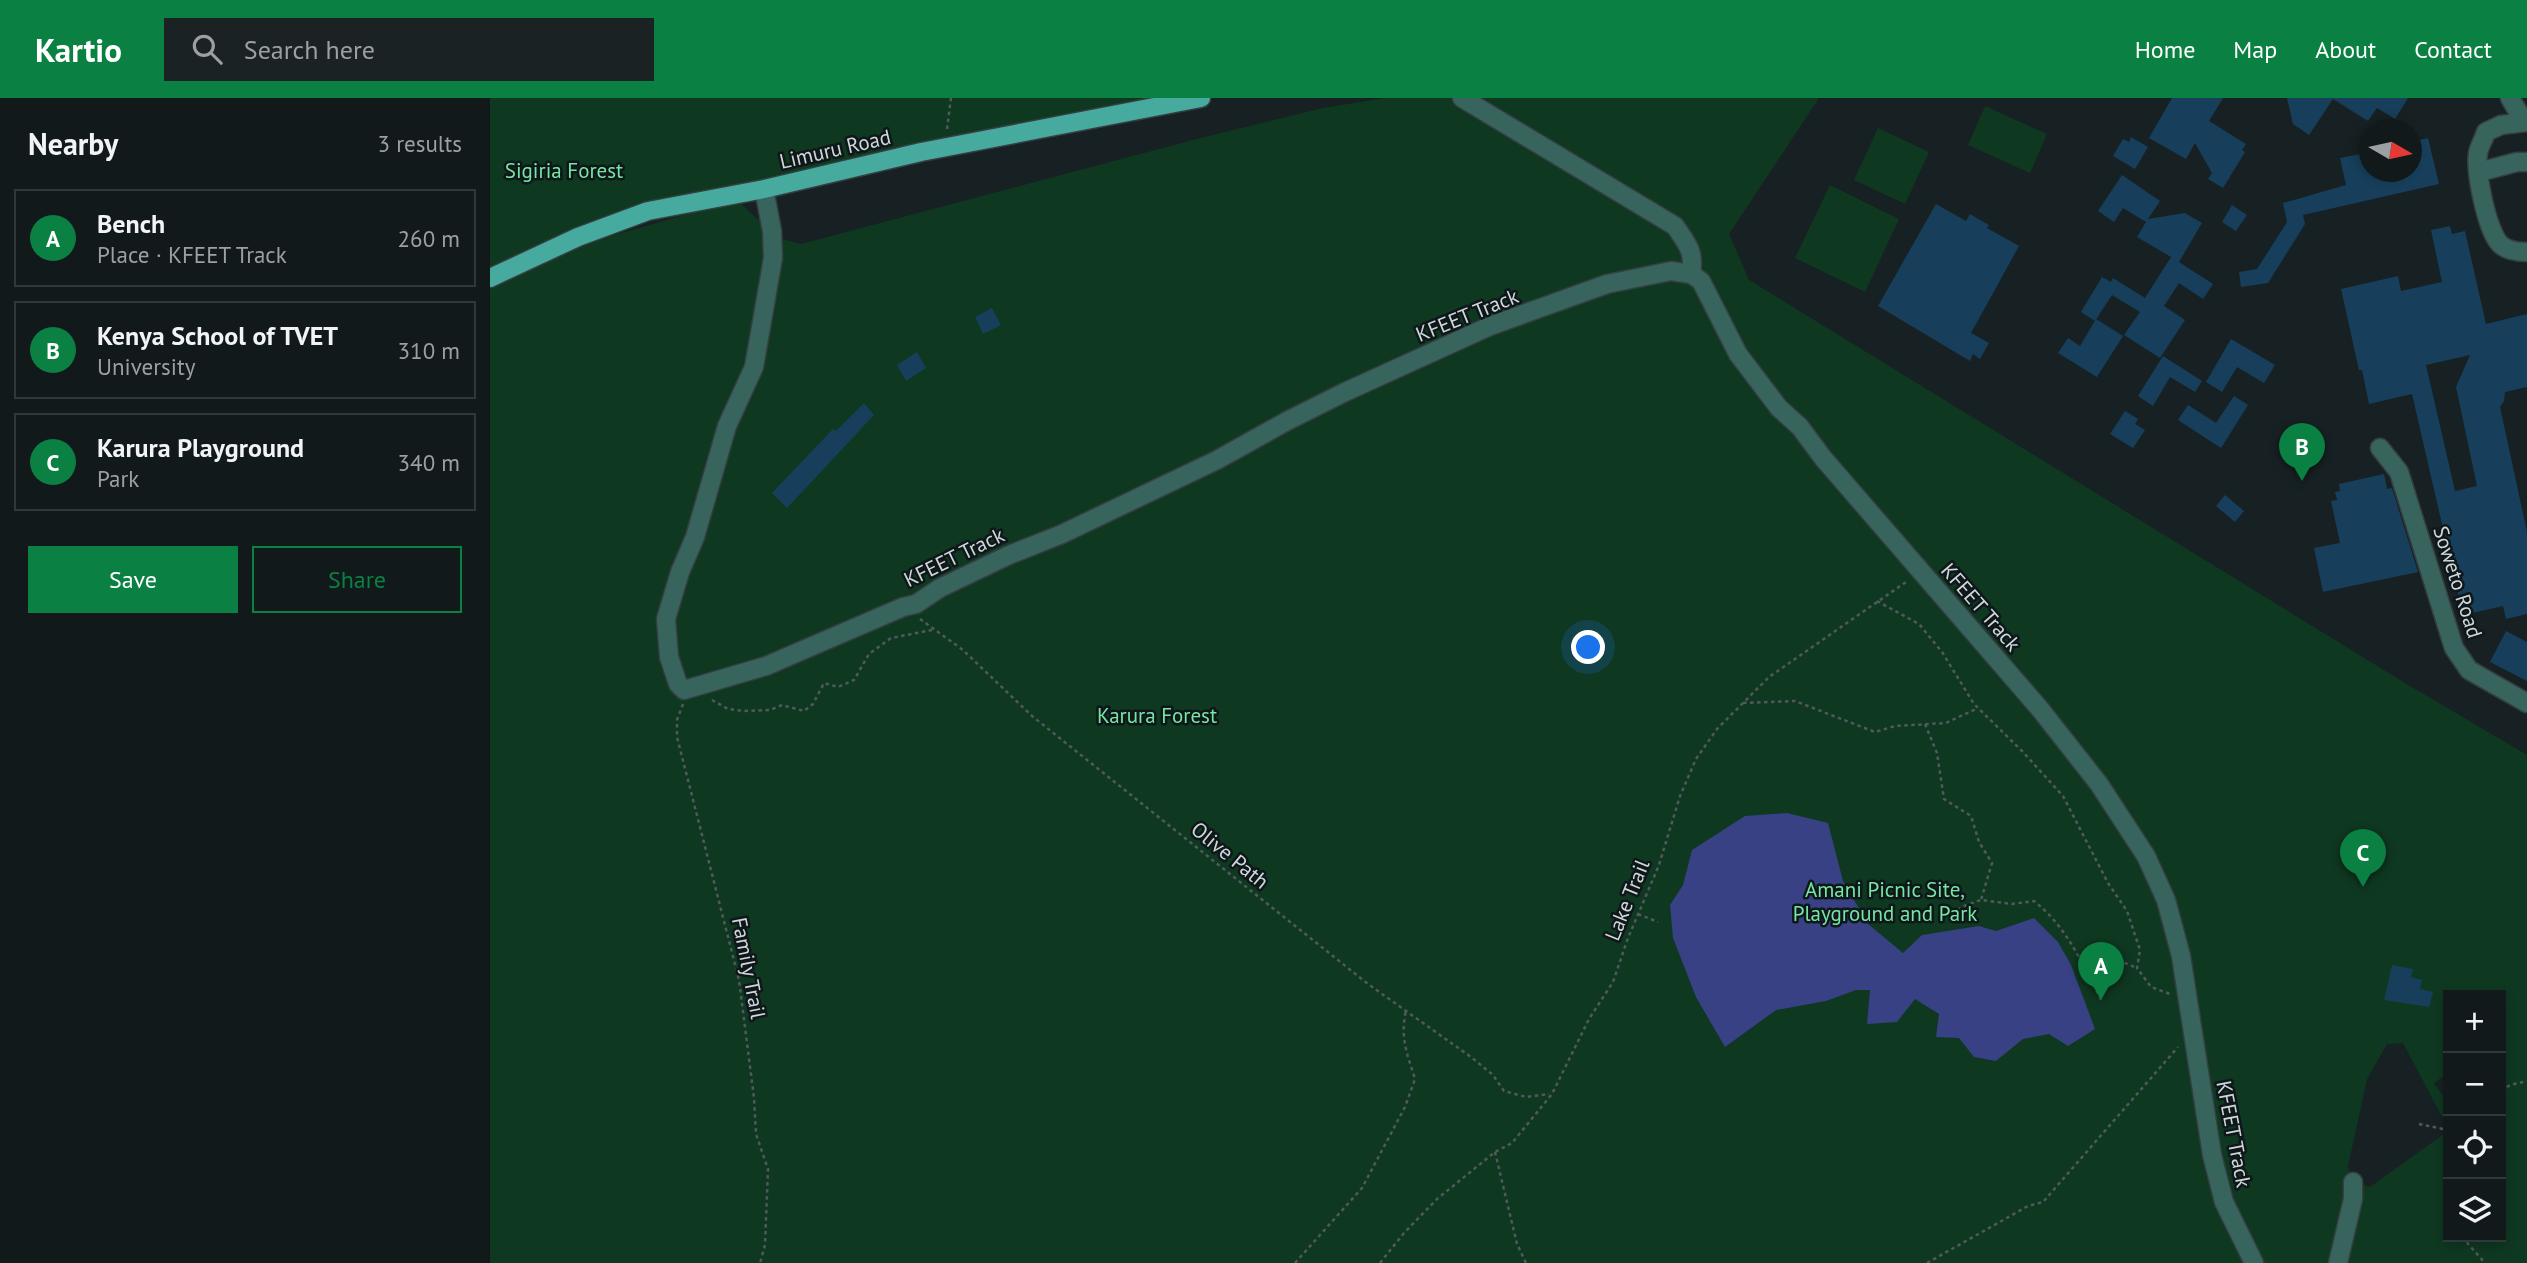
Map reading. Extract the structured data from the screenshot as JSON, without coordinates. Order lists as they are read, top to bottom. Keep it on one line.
{"streets":{"main road":["Limuru Road"],"street":["KFEET Track","Soweto Road"],"path":["Olive Path","Lake Trail","Family Trail"]},"crossings":[["KFEET Track","Olive Path"],["KFEET Track","Lake Trail"],["KFEET Track","Family Trail"],["Olive Path","Lake Trail"]],"parks":["Sigiria Forest","Karura Forest","Amani Picnic Site, Playground and Park"],"north":"right","page":{"header":"Kartio","search":"Search here","nav":["Home","Map","About","Contact"],"heading":["Nearby","3 results"],"list":[{"mark":"A","name":"Bench","note":"Place · KFEET Track","value":"260 m"},{"mark":"B","name":"Kenya School of TVET","note":"University","value":"310 m"},{"mark":"C","name":"Karura Playground","note":"Park","value":"340 m"}],"pins":["B","C","A"],"buttons":["Save","Share"],"map_buttons":["+","−"]}}
